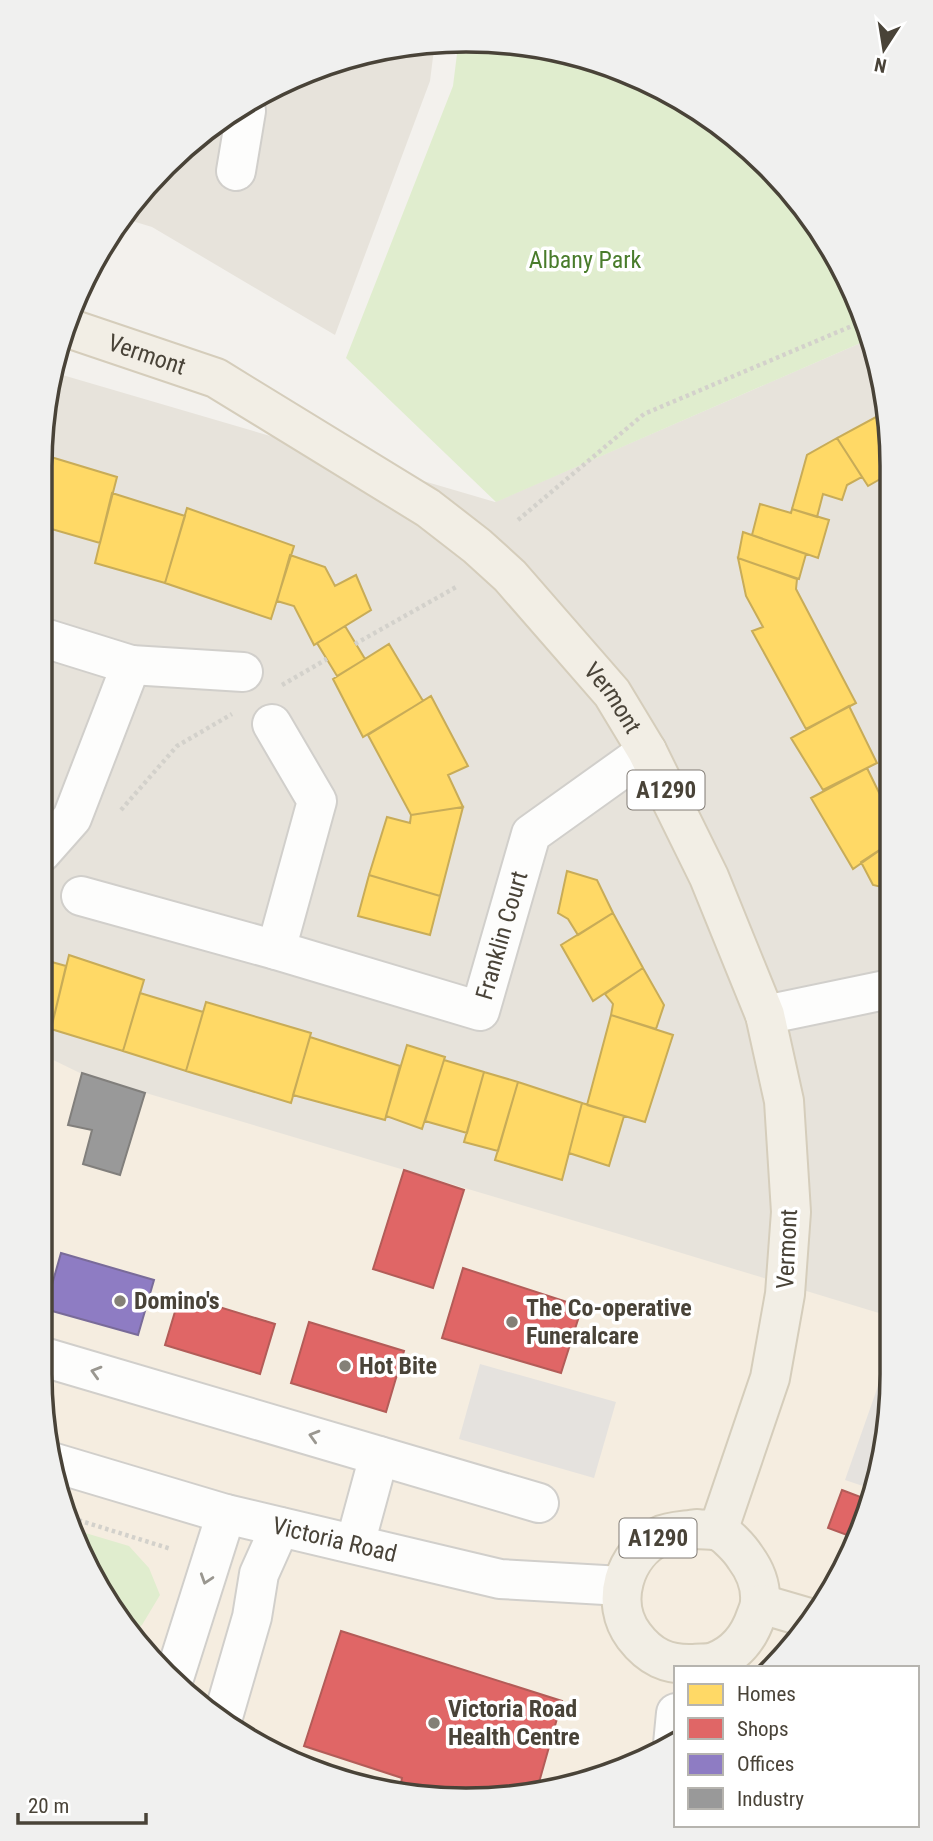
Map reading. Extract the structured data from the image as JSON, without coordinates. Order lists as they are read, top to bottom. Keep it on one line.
{"streets":{"main road":["Vermont","A1290"],"street":["Franklin Court","Victoria Road"]},"crossings":[["Vermont","A1290"],["Vermont","Franklin Court"],["Vermont","Victoria Road"],["A1290","Victoria Road"]],"parks":["Albany Park"],"places":["Domino's","The Co-operative Funeralcare","Hot Bite","Victoria Road Health Centre"],"legend":["Homes","Shops","Offices","Industry"],"scale_bar":"20 m","north":"bottom"}
